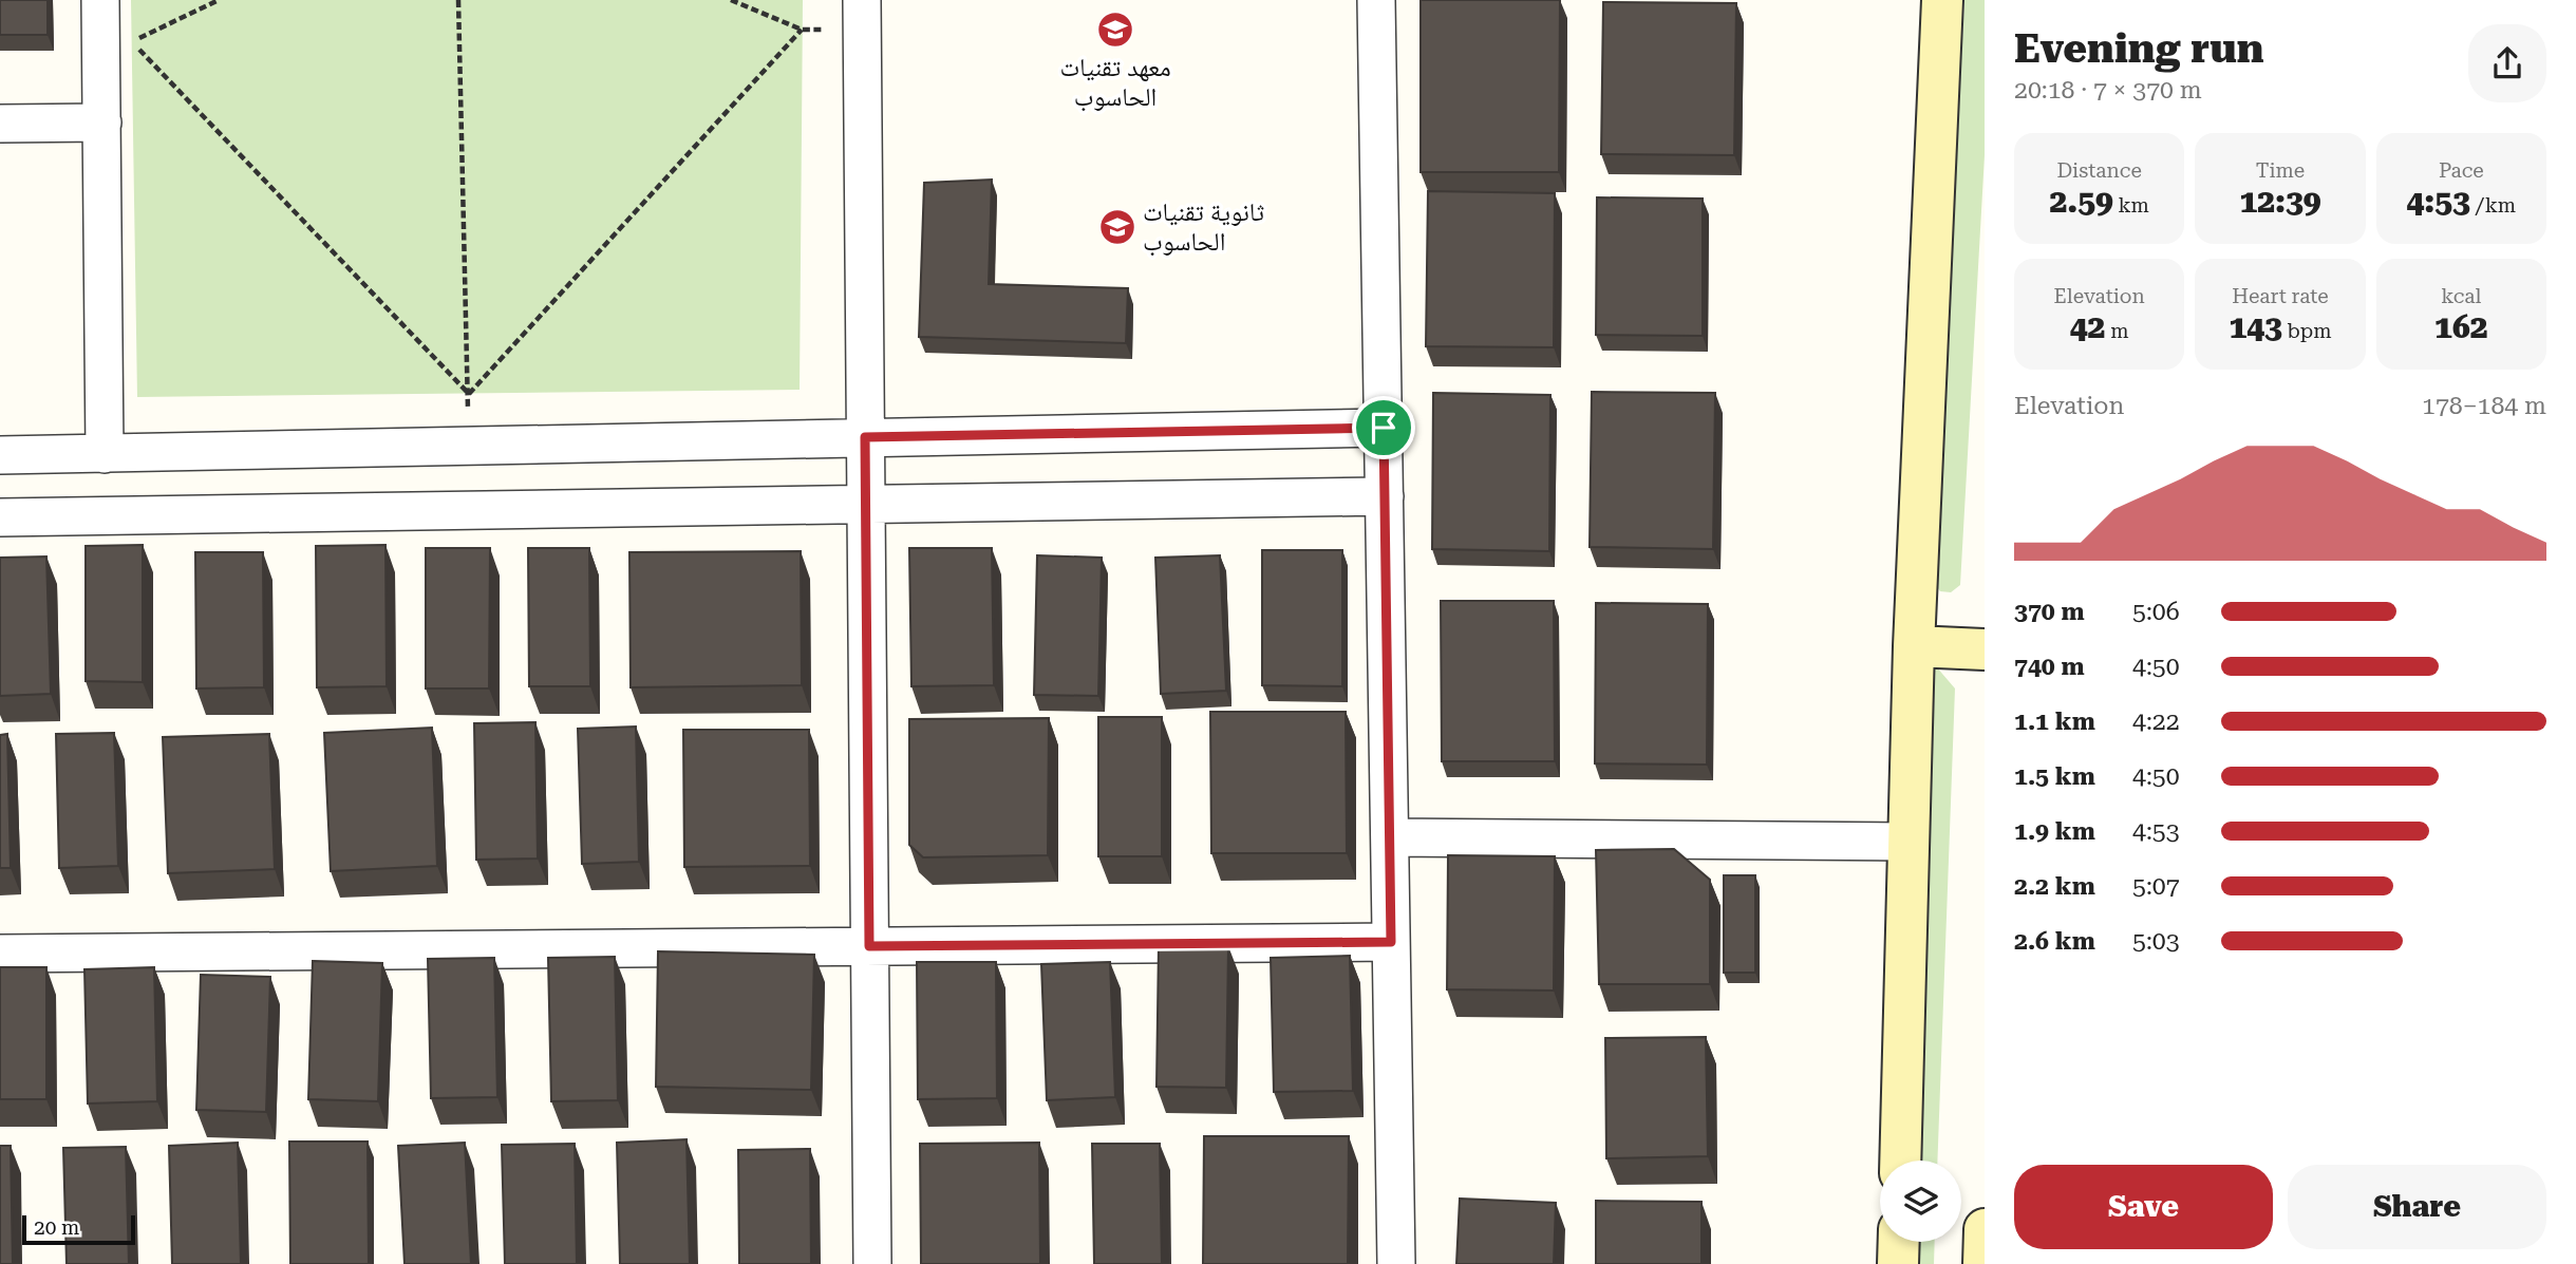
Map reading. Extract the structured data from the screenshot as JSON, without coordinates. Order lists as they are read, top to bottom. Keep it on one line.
{"places":{"school or university":["معهد تقنيات الحاسوب","ثانوية تقنيات الحاسوب"]},"scale_bar":"20 m","page":{"heading":["Evening run","20:18 · 7 × 370 m"],"stats":[["Distance","2.59 km"],["Time","12:39"],["Pace","4:53 /km"],["Elevation","42 m"],["Heart rate","143 bpm"],["kcal","162"]],"chart":["Elevation","178–184 m"],"list":[{"name":"370 m","note":"5:06"},{"name":"740 m","note":"4:50"},{"name":"1.1 km","note":"4:22"},{"name":"1.5 km","note":"4:50"},{"name":"1.9 km","note":"4:53"},{"name":"2.2 km","note":"5:07"},{"name":"2.6 km","note":"5:03"}],"buttons":["Save","Share"],"scale":"20 m"}}
